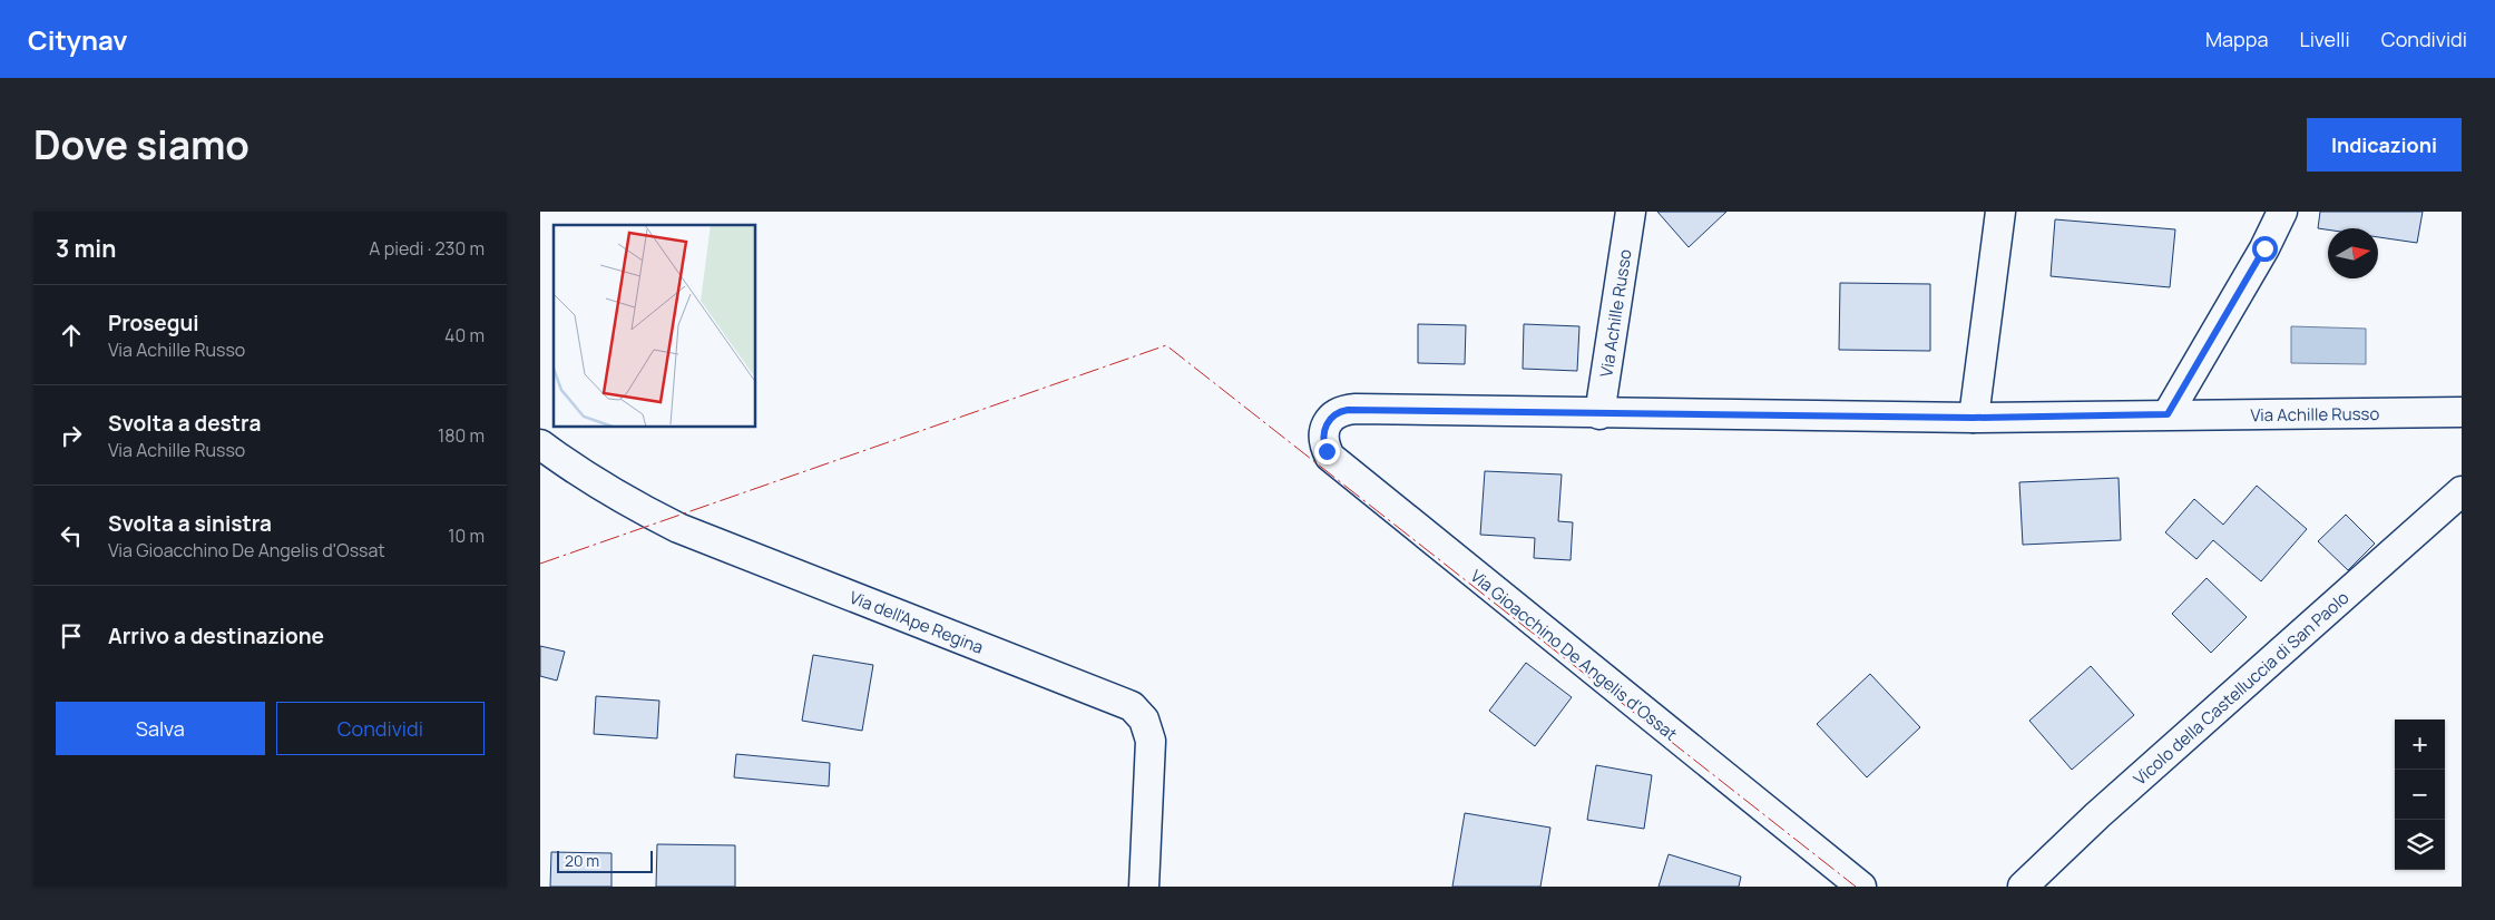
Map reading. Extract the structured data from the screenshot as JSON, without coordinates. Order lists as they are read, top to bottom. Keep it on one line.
{"streets":{"street":["Via Achille Russo","Via dell'Ape Regina","Via Gioacchino De Angelis d'Ossat","Vicolo della Castelluccia di San Paolo"]},"crossings":[["Via Achille Russo","Via Gioacchino De Angelis d'Ossat"]],"scale_bar":"20 m","north":"right","page":{"header":"Citynav","nav":["Mappa","Livelli","Condividi"],"title":"Dove siamo","buttons":["Indicazioni",["Salva","Condividi"]],"heading":["3 min","A piedi · 230 m"],"list":[["Prosegui","Via Achille Russo","40 m"],["Svolta a destra","Via Achille Russo","180 m"],["Svolta a sinistra","Via Gioacchino De Angelis d'Ossat","10 m"],"Arrivo a destinazione"],"map_buttons":["+","−"],"scale":"20 m"}}
